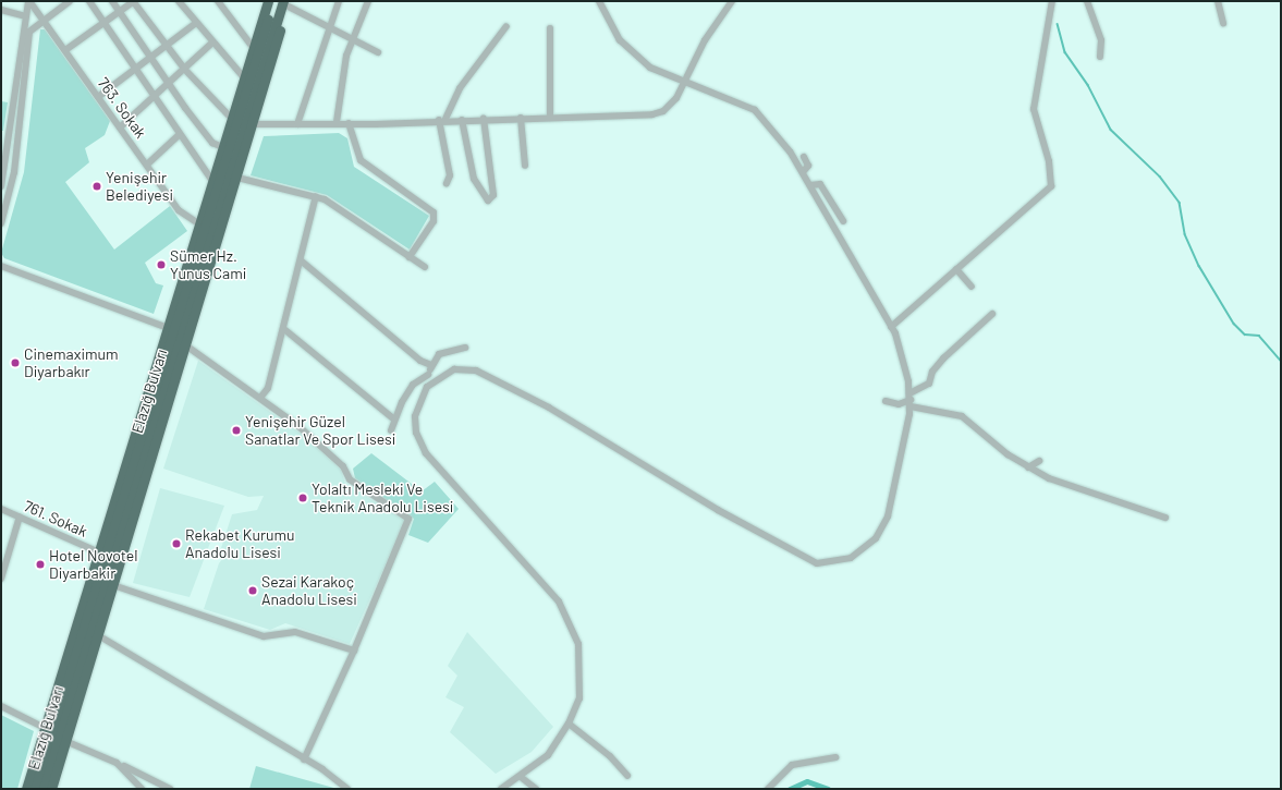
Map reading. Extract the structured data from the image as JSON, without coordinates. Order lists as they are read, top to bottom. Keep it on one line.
{"streets":{"highway":["Elazığ Bulvarı"],"street":["763. Sokak","761. Sokak"]},"places":["Yenişehir Belediyesi","Sümer Hz. Yunus Cami","Cinemaximum Diyarbakır","Yenişehir Güzel Sanatlar Ve Spor Lisesi","Yolaltı Mesleki Ve Teknik Anadolu Lisesi","Rekabet Kurumu Anadolu Lisesi","Hotel Novotel Diyarbakir","Sezai Karakoç Anadolu Lisesi"]}
